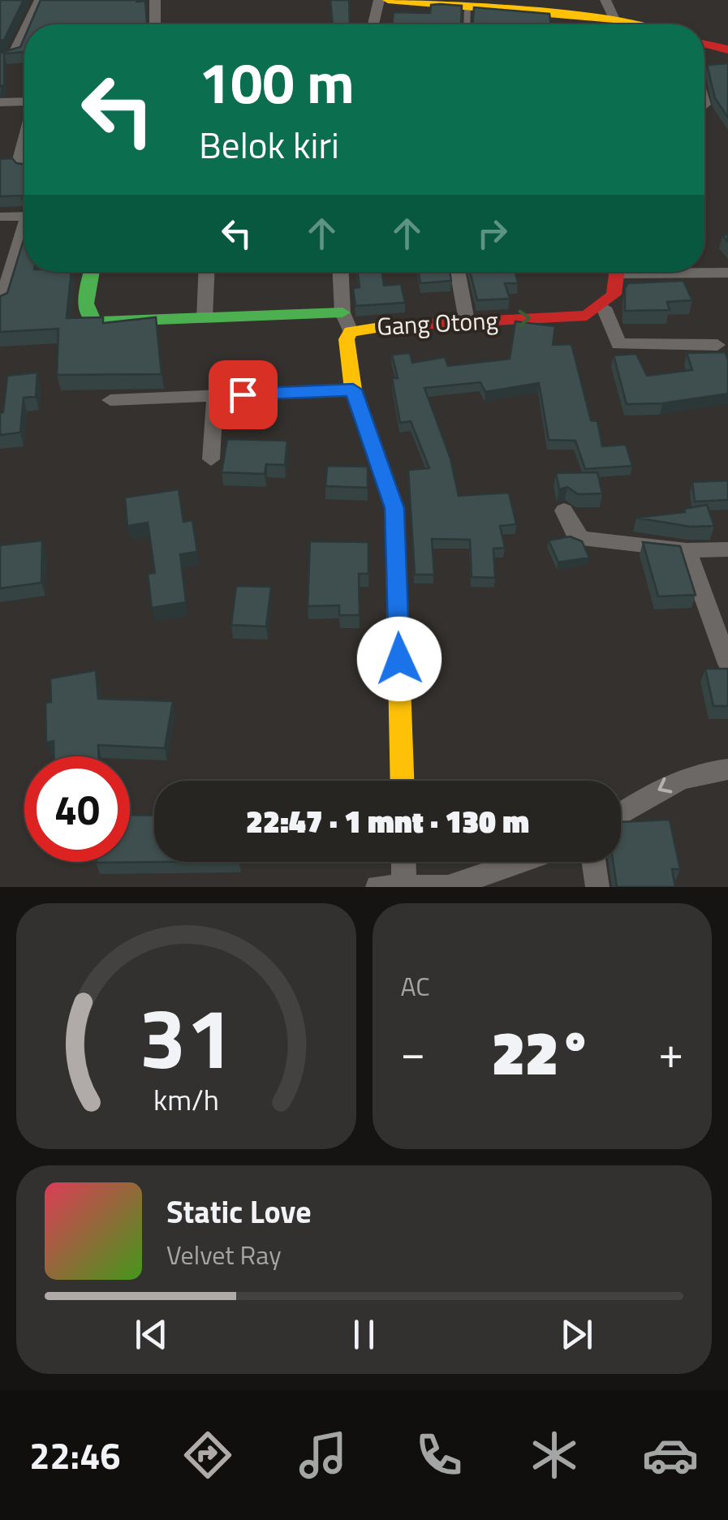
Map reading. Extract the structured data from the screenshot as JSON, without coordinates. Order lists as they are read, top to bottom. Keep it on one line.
{"streets":{"street":["Gang Otong"]},"page":{"turn":["100 m","Belok kiri"],"limit":"40","trip":"22:47 · 1 mnt · 130 m","tile":"AC","heat":["−","22°","+"],"song":["Static Love","Velvet Ray"],"tabs":"22:46","gauge":["31","km/h"]}}
